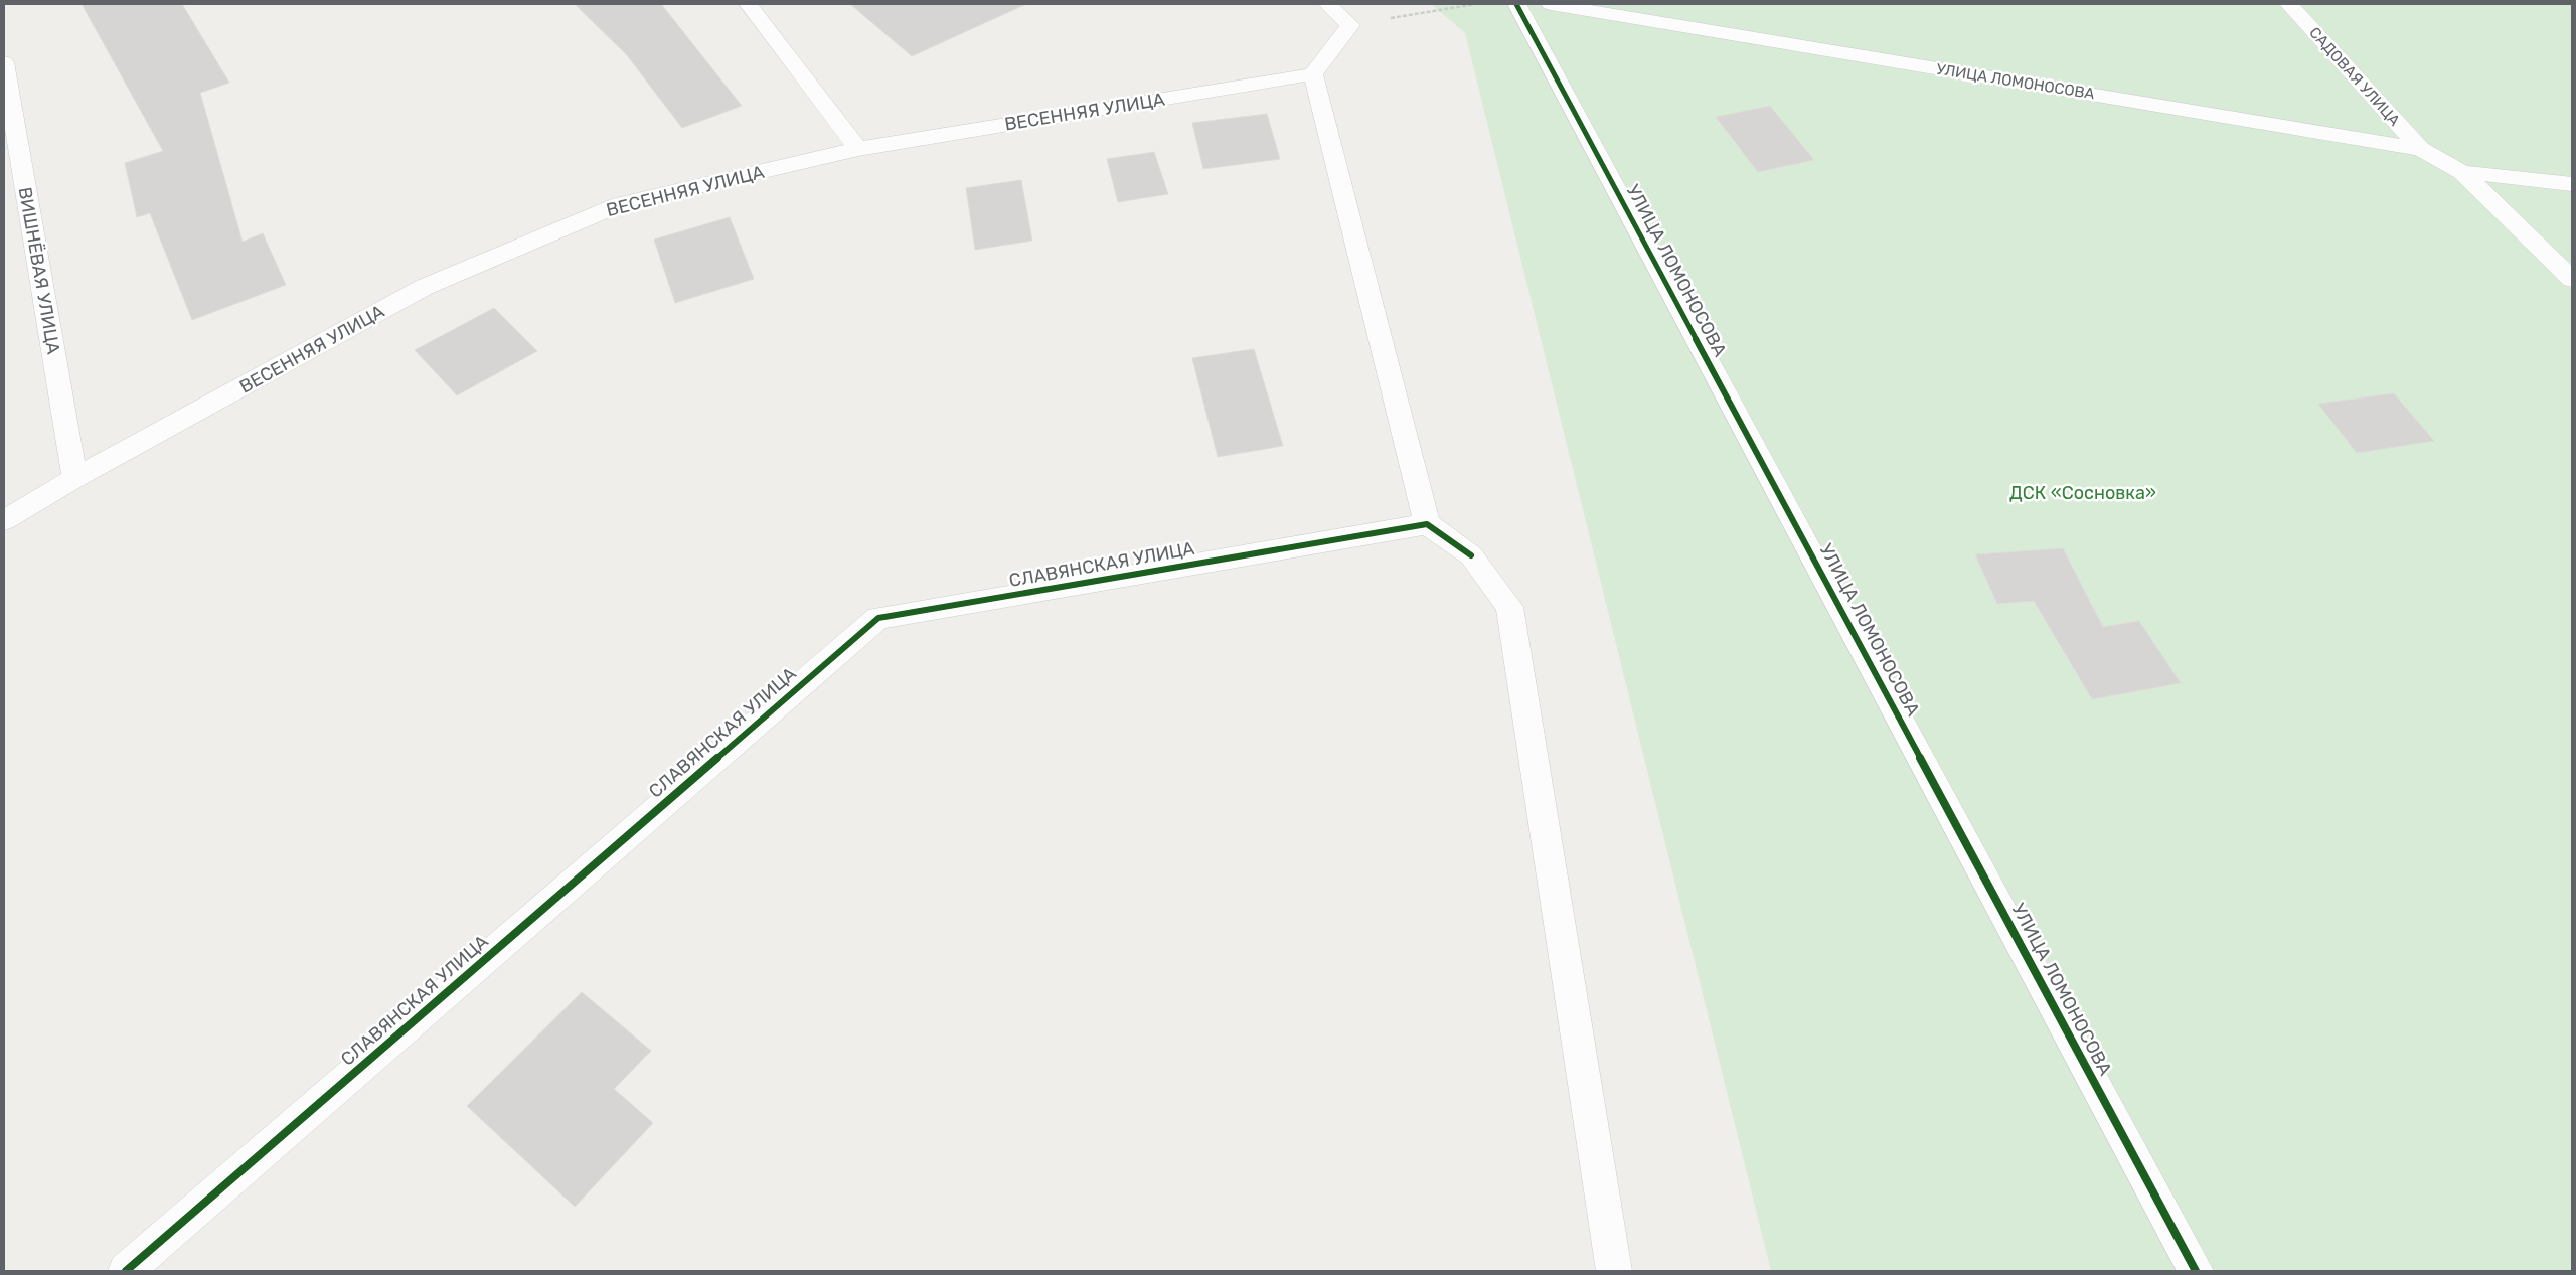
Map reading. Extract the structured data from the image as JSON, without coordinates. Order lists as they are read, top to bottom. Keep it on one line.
{"streets":{"street":["САДОВАЯ УЛИЦА","УЛИЦА ЛОМОНОСОВА","ВЕСЕННЯЯ УЛИЦА","ВИШНЁВАЯ УЛИЦА","СЛАВЯНСКАЯ УЛИЦА"]},"crossings":[["САДОВАЯ УЛИЦА","УЛИЦА ЛОМОНОСОВА"],["ВЕСЕННЯЯ УЛИЦА","ВИШНЁВАЯ УЛИЦА"]],"parks":["ДСК «Сосновка»"]}
